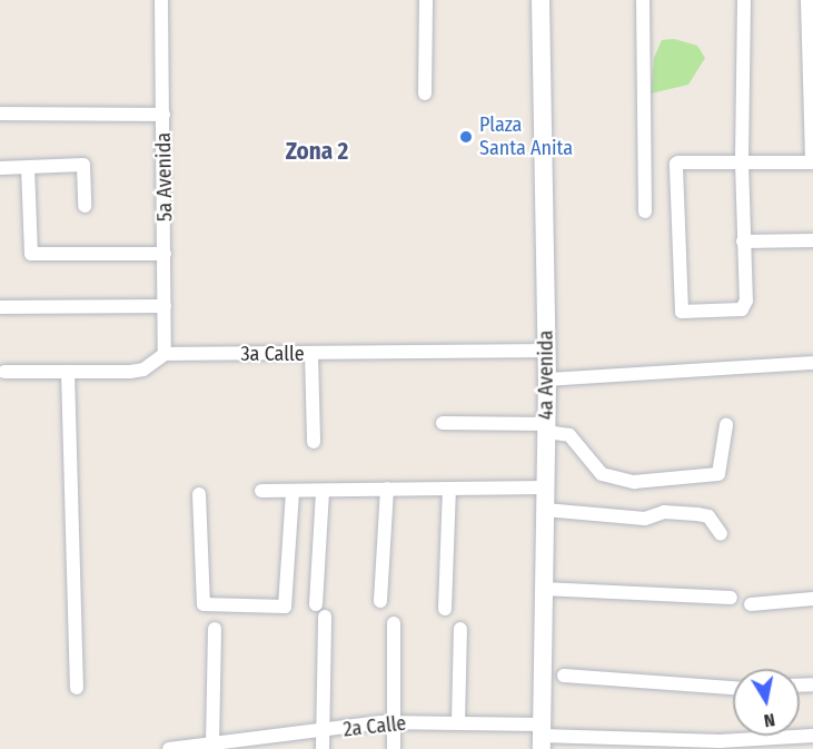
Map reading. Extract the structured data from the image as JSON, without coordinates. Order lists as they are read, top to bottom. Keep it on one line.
{"streets":{"main road":["4a Avenida"],"street":["5a Avenida","3a Calle","2a Calle"]},"crossings":[["5a Avenida","3a Calle"],["3a Calle","4a Avenida"],["4a Avenida","2a Calle"]],"districts":["Zona 2"],"places":["Plaza Santa Anita"],"north":"bottom"}
